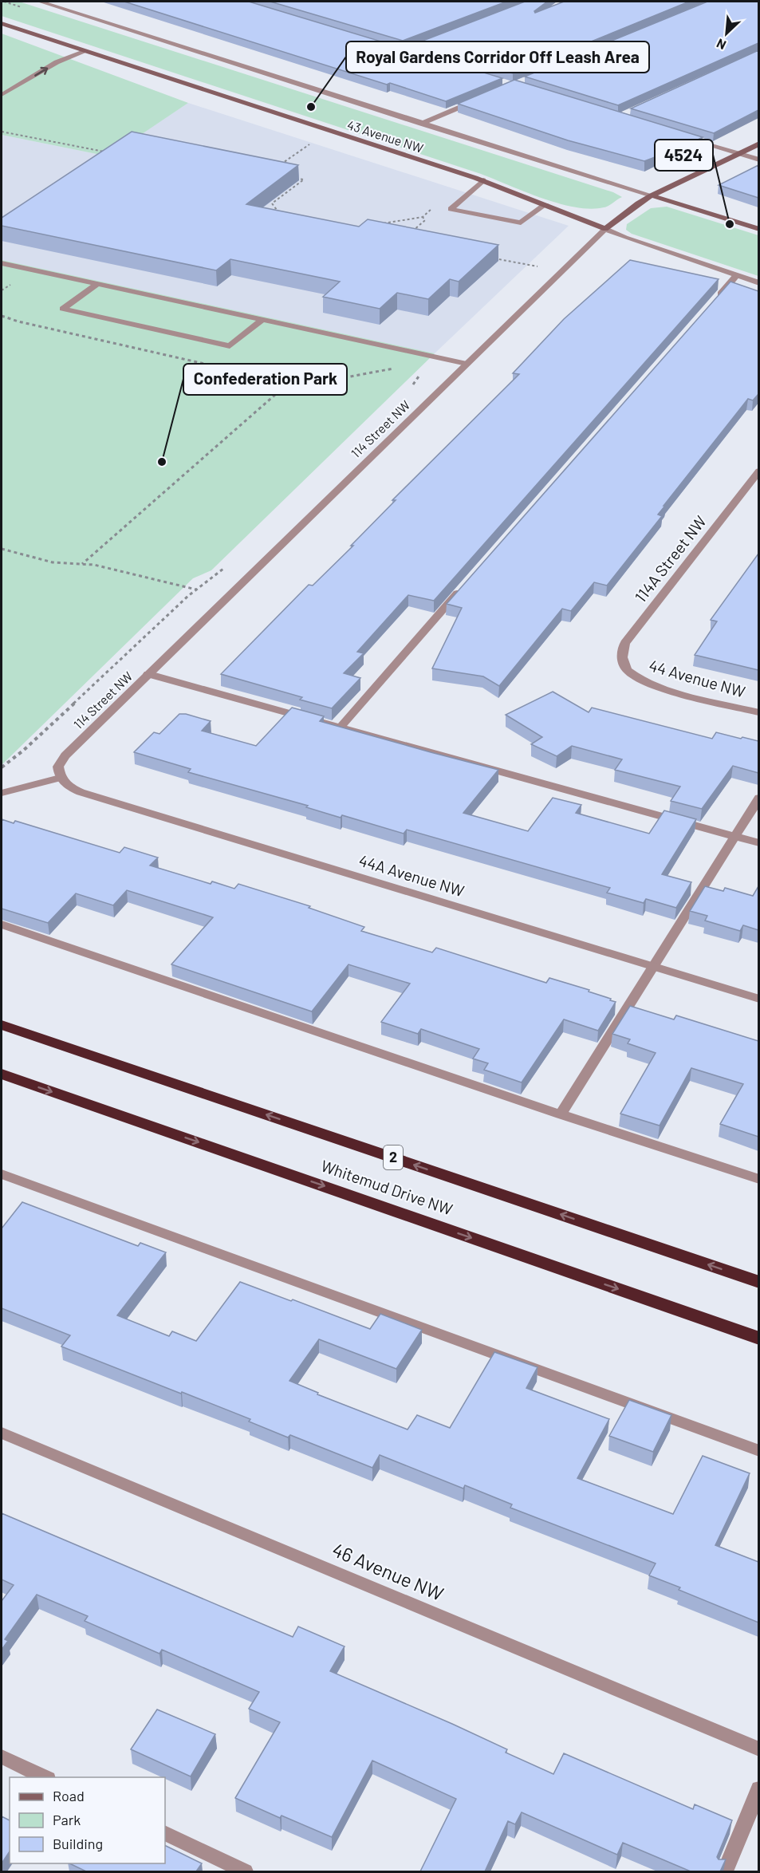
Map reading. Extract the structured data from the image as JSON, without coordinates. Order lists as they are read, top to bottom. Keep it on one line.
{"streets":{"highway":["2","Whitemud Drive NW"],"street":["43 Avenue NW","114 Street NW","114A Street NW","44 Avenue NW","44A Avenue NW","46 Avenue NW"]},"crossings":[["43 Avenue NW","114 Street NW"],["114 Street NW","44A Avenue NW"],["114A Street NW","44 Avenue NW"]],"places":["Royal Gardens Corridor Off Leash Area","4524","Confederation Park"],"legend":["Road","Park","Building"],"north":"bottom left"}
